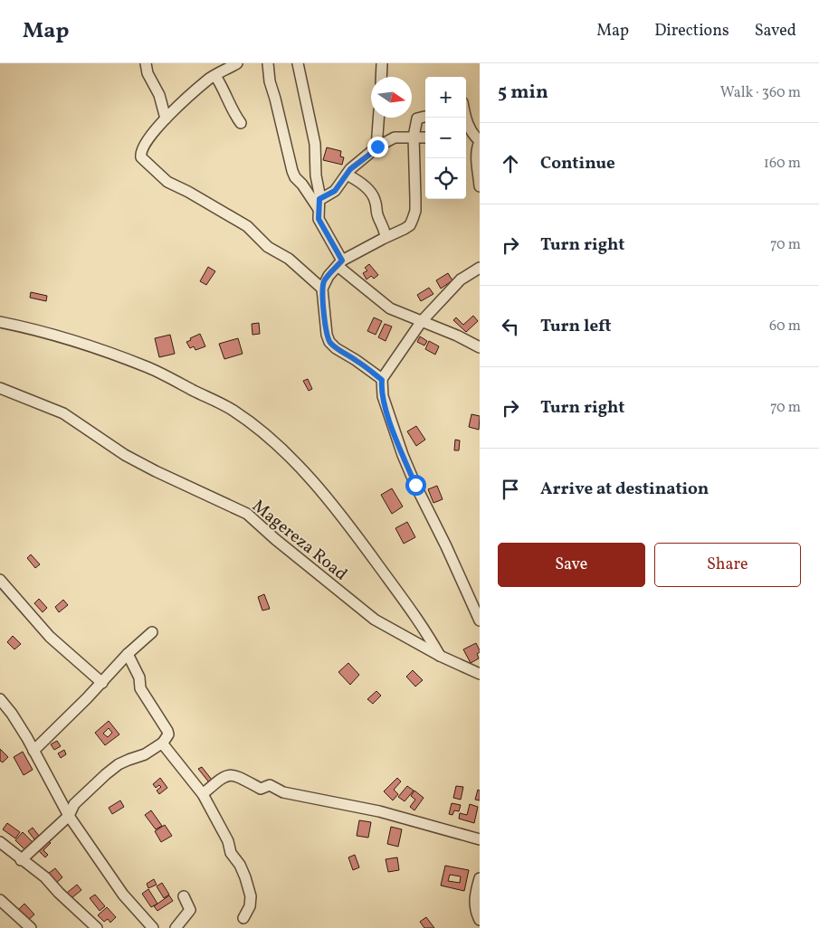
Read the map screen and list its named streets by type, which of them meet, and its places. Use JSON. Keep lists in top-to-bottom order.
{
  "streets": {
    "street": ["Magereza Road"]
  },
  "north": "right",
  "page": {
    "header": "Map",
    "nav": ["Map", "Directions", "Saved"],
    "heading": ["5 min", "Walk · 360 m"],
    "map_buttons": ["+", "−"],
    "list": [
      ["Continue", "160 m"],
      ["Turn right", "70 m"],
      ["Turn left", "60 m"],
      ["Turn right", "70 m"],
      "Arrive at destination"
    ],
    "buttons": ["Save", "Share"]
  }
}
